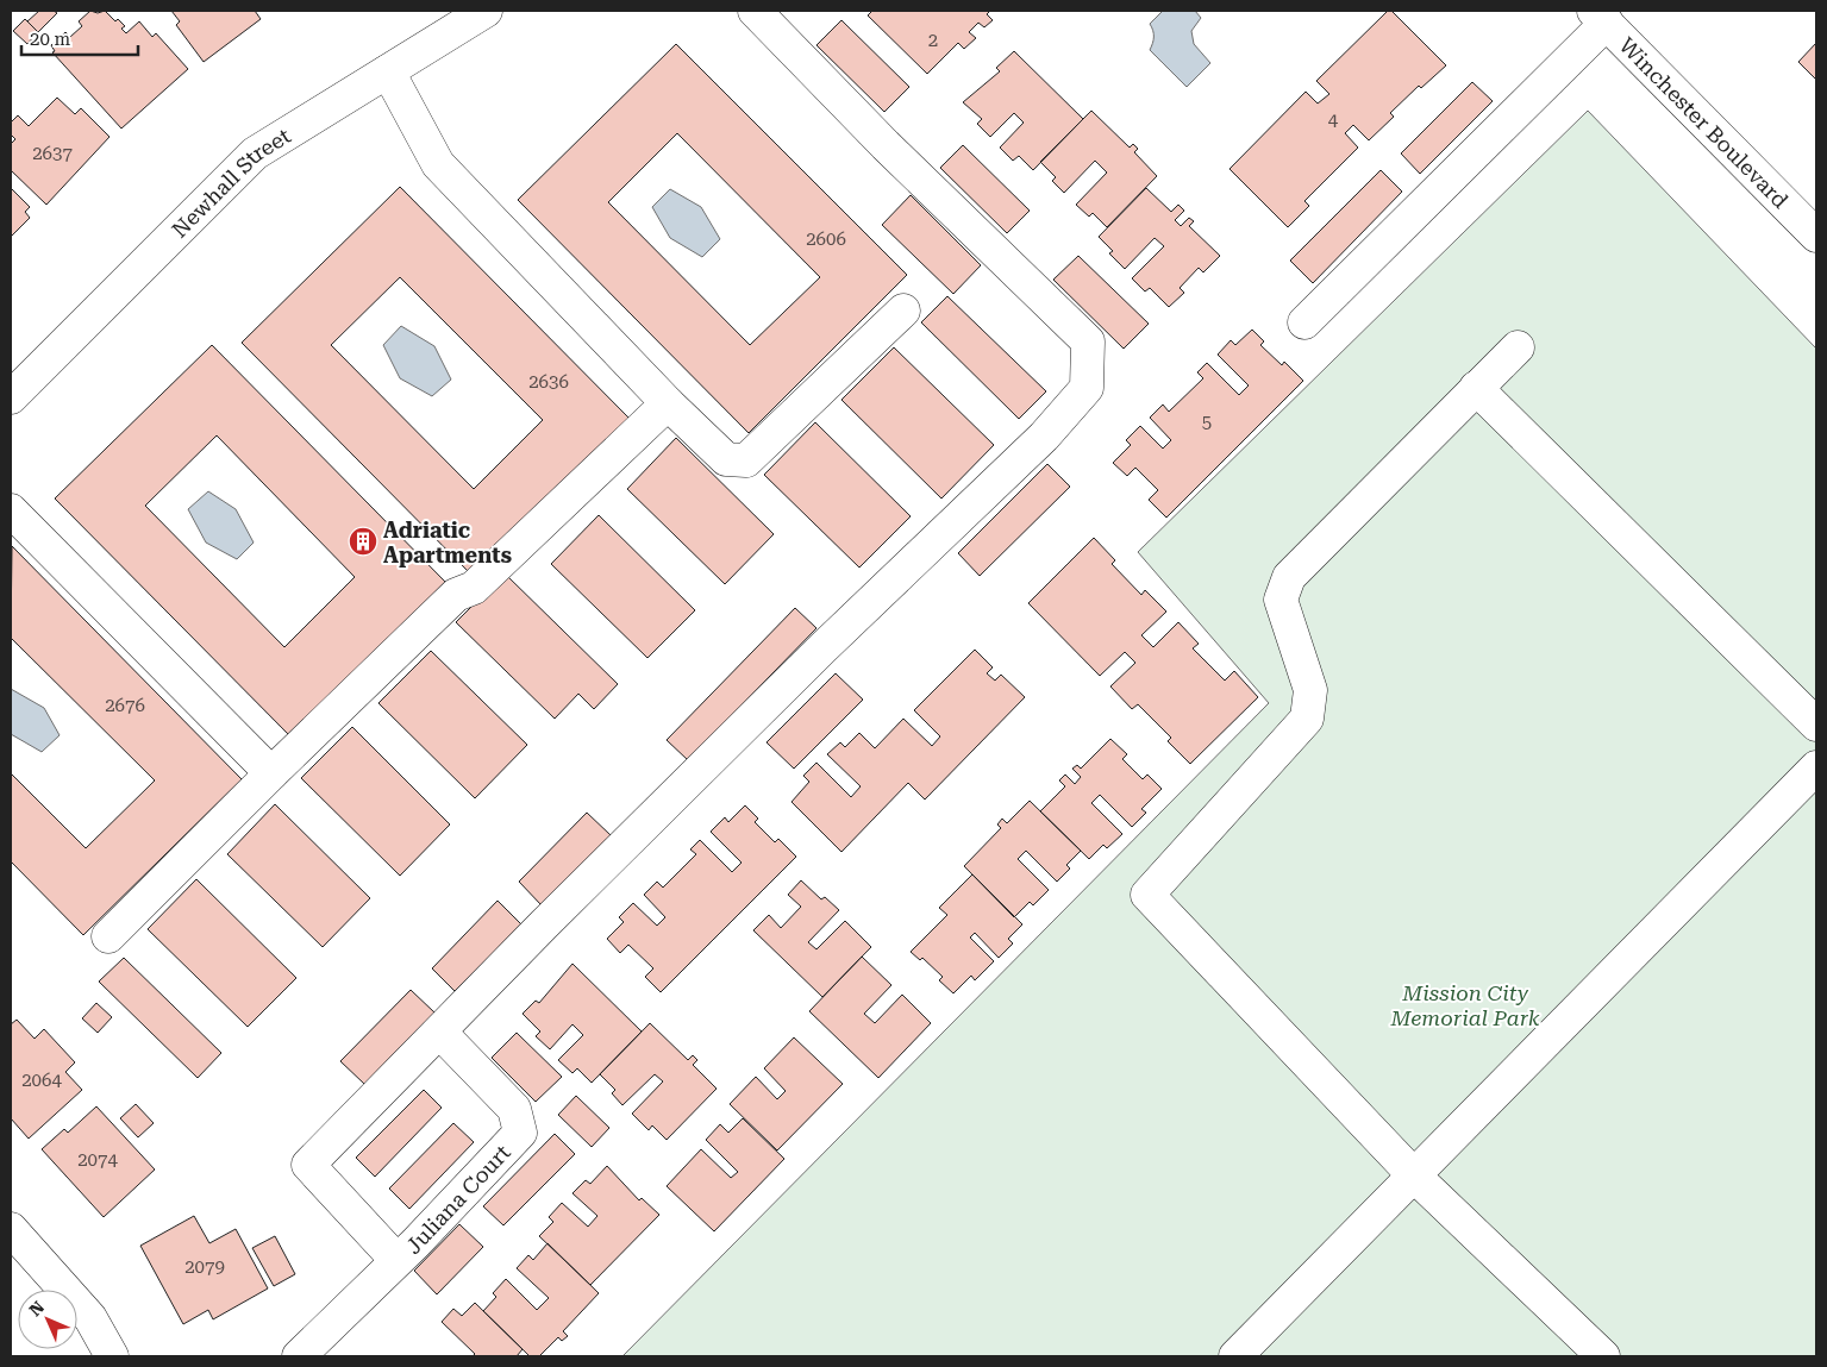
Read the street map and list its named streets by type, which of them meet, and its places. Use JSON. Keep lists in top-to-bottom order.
{
  "streets": {
    "street": ["Winchester Boulevard", "Newhall Street", "Juliana Court"]
  },
  "parks": ["Mission City Memorial Park"],
  "places": {
    "building": ["Adriatic Apartments"]
  },
  "house_numbers": [
    "2",
    "4",
    "2637",
    "2606",
    "2636",
    "5",
    "2676",
    "2064",
    "2074",
    "2079"
  ],
  "scale_bar": "20 m",
  "north": "top left"
}
